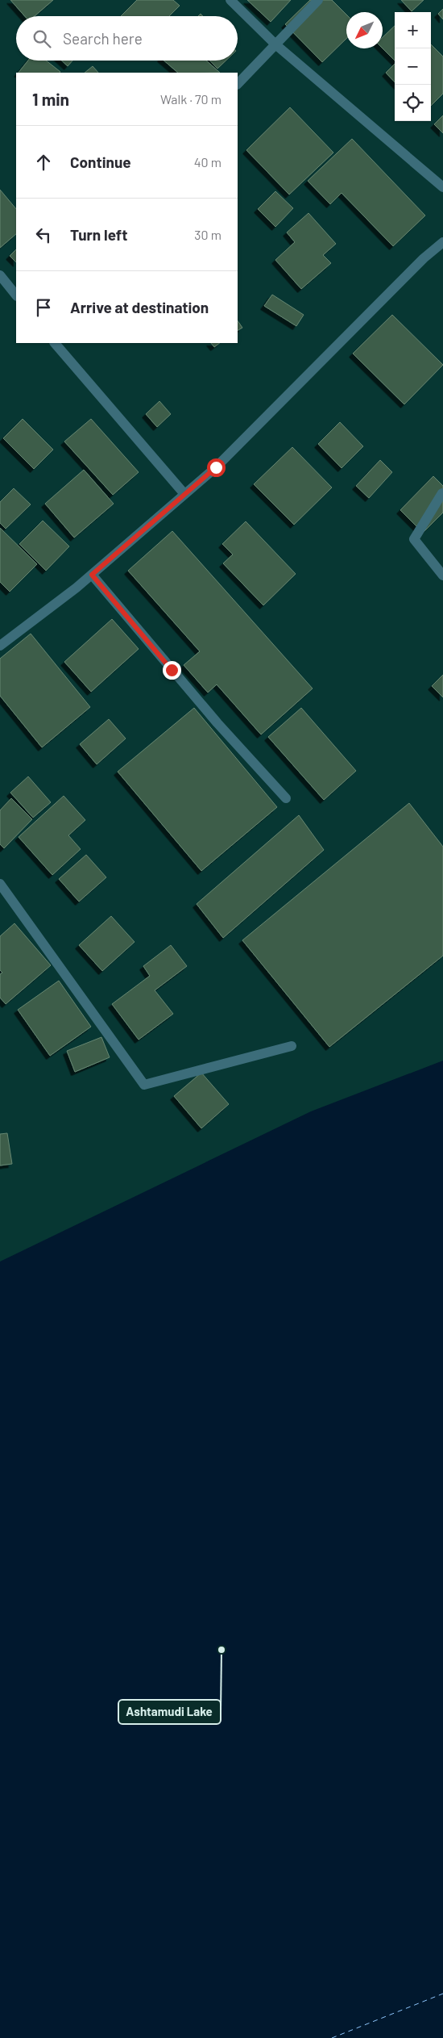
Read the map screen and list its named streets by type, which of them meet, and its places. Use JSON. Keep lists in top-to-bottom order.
{
  "places": ["Ashtamudi Lake"],
  "north": "bottom left",
  "page": {
    "map_buttons": ["+", "−"],
    "search": "Search here",
    "heading": ["1 min", "Walk · 70 m"],
    "list": [
      ["Continue", "40 m"],
      ["Turn left", "30 m"],
      "Arrive at destination"
    ]
  }
}
